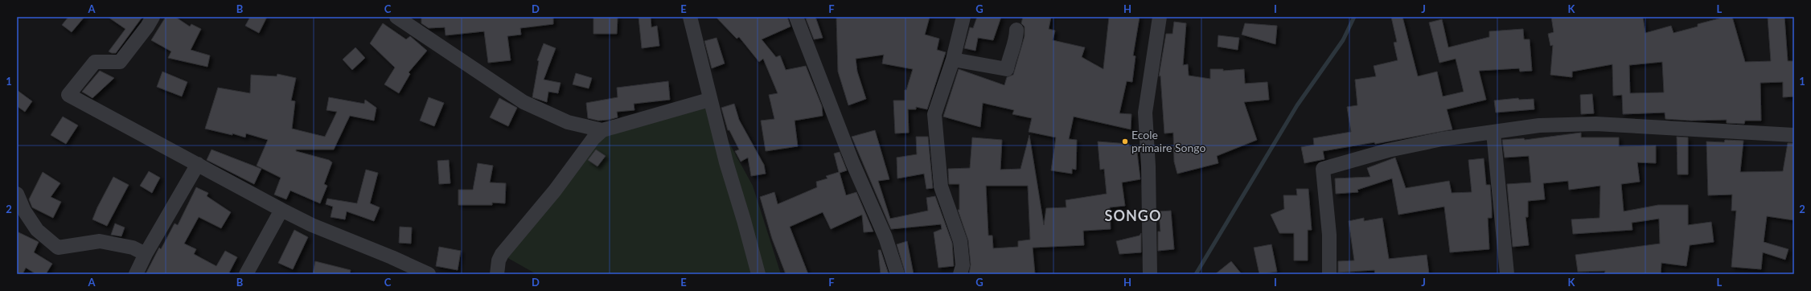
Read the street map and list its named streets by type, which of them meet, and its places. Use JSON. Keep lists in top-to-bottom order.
{
  "districts": ["SONGO"],
  "places": ["Ecole primaire Songo"],
  "grid": {
    "columns": [
      "A",
      "B",
      "C",
      "D",
      "E",
      "F",
      "G",
      "H",
      "I",
      "J",
      "K",
      "L"
    ],
    "rows": ["1", "2"]
  }
}
